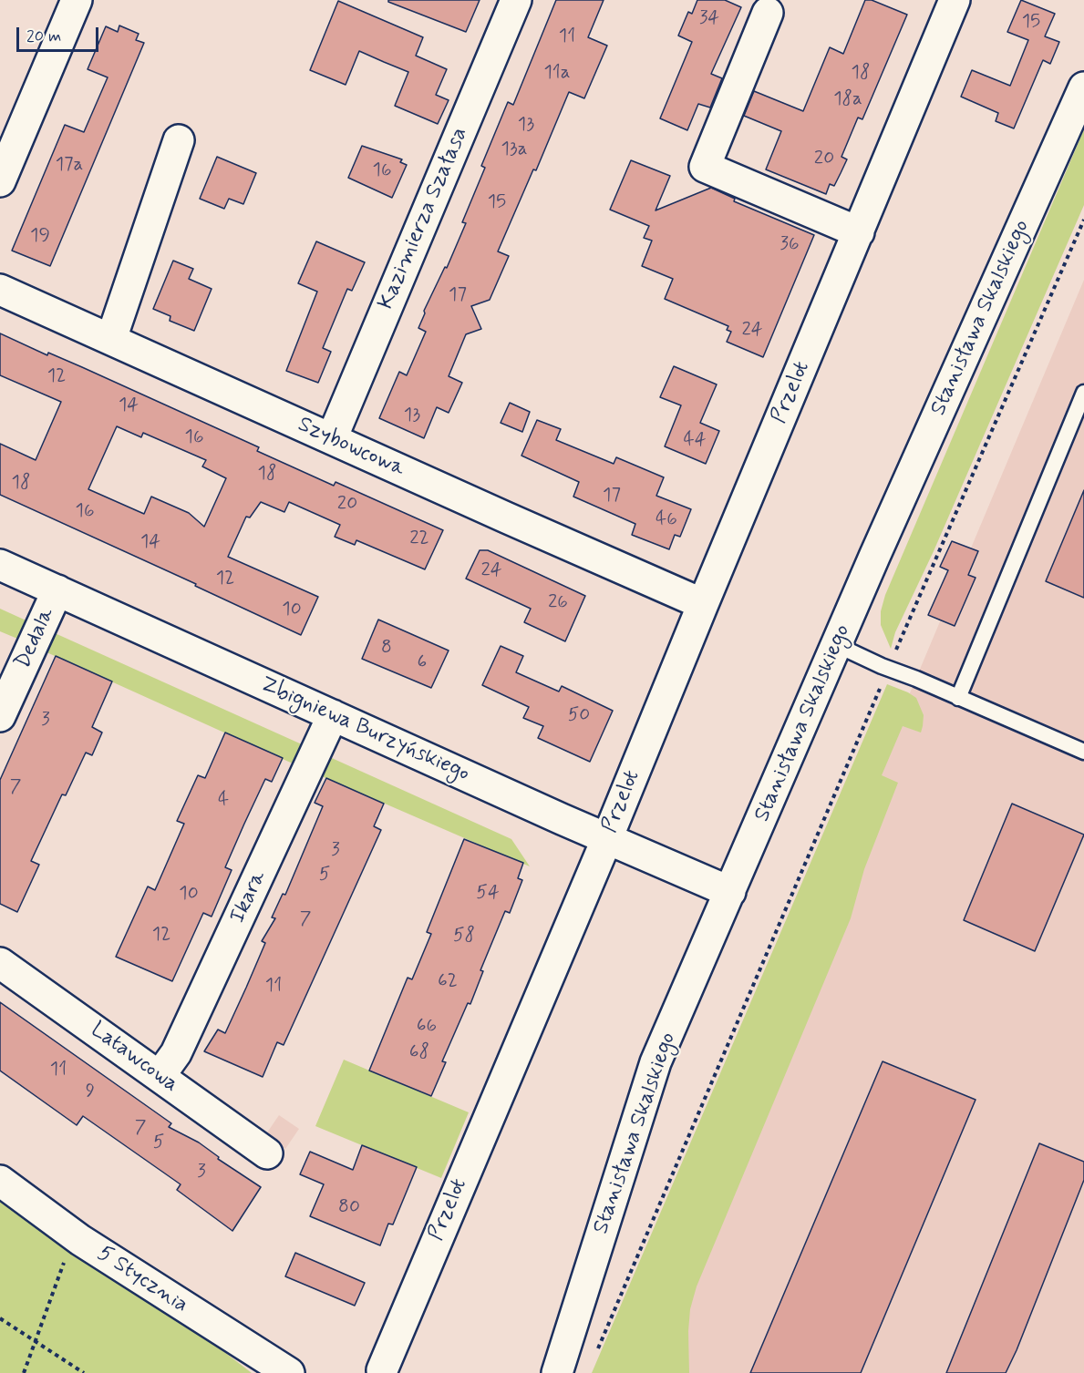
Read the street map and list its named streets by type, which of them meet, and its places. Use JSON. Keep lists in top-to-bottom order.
{
  "streets": {
    "street": [
      "Kazimierza Szałasa",
      "Stanisława Skalskiego",
      "Przelot",
      "Szybowcowa",
      "Dedala",
      "Zbigniewa Burzyńskiego",
      "Ikara",
      "Latawcowa",
      "5 Stycznia"
    ]
  },
  "crossings": [
    ["Kazimierza Szałasa", "Szybowcowa"],
    ["Stanisława Skalskiego", "Zbigniewa Burzyńskiego"],
    ["Przelot", "Szybowcowa"],
    ["Przelot", "Zbigniewa Burzyńskiego"],
    ["Dedala", "Zbigniewa Burzyńskiego"],
    ["Zbigniewa Burzyńskiego", "Ikara"],
    ["Ikara", "Latawcowa"]
  ],
  "house_numbers": [
    "34",
    "15",
    "11",
    "11a",
    "18",
    "18a",
    "13",
    "13a",
    "20",
    "17a",
    "16",
    "15",
    "19",
    "36",
    "17",
    "24",
    "12",
    "14",
    "13",
    "16",
    "44",
    "18",
    "18",
    "17",
    "20",
    "16",
    "46",
    "22",
    "14",
    "24",
    "12",
    "26",
    "10",
    "8",
    "6",
    "50",
    "3",
    "7",
    "4",
    "3",
    "5",
    "54",
    "10",
    "7",
    "12",
    "58",
    "62",
    "11",
    "66",
    "68",
    "11",
    "9",
    "7",
    "5",
    "3",
    "80"
  ],
  "scale_bar": "20 m"
}
